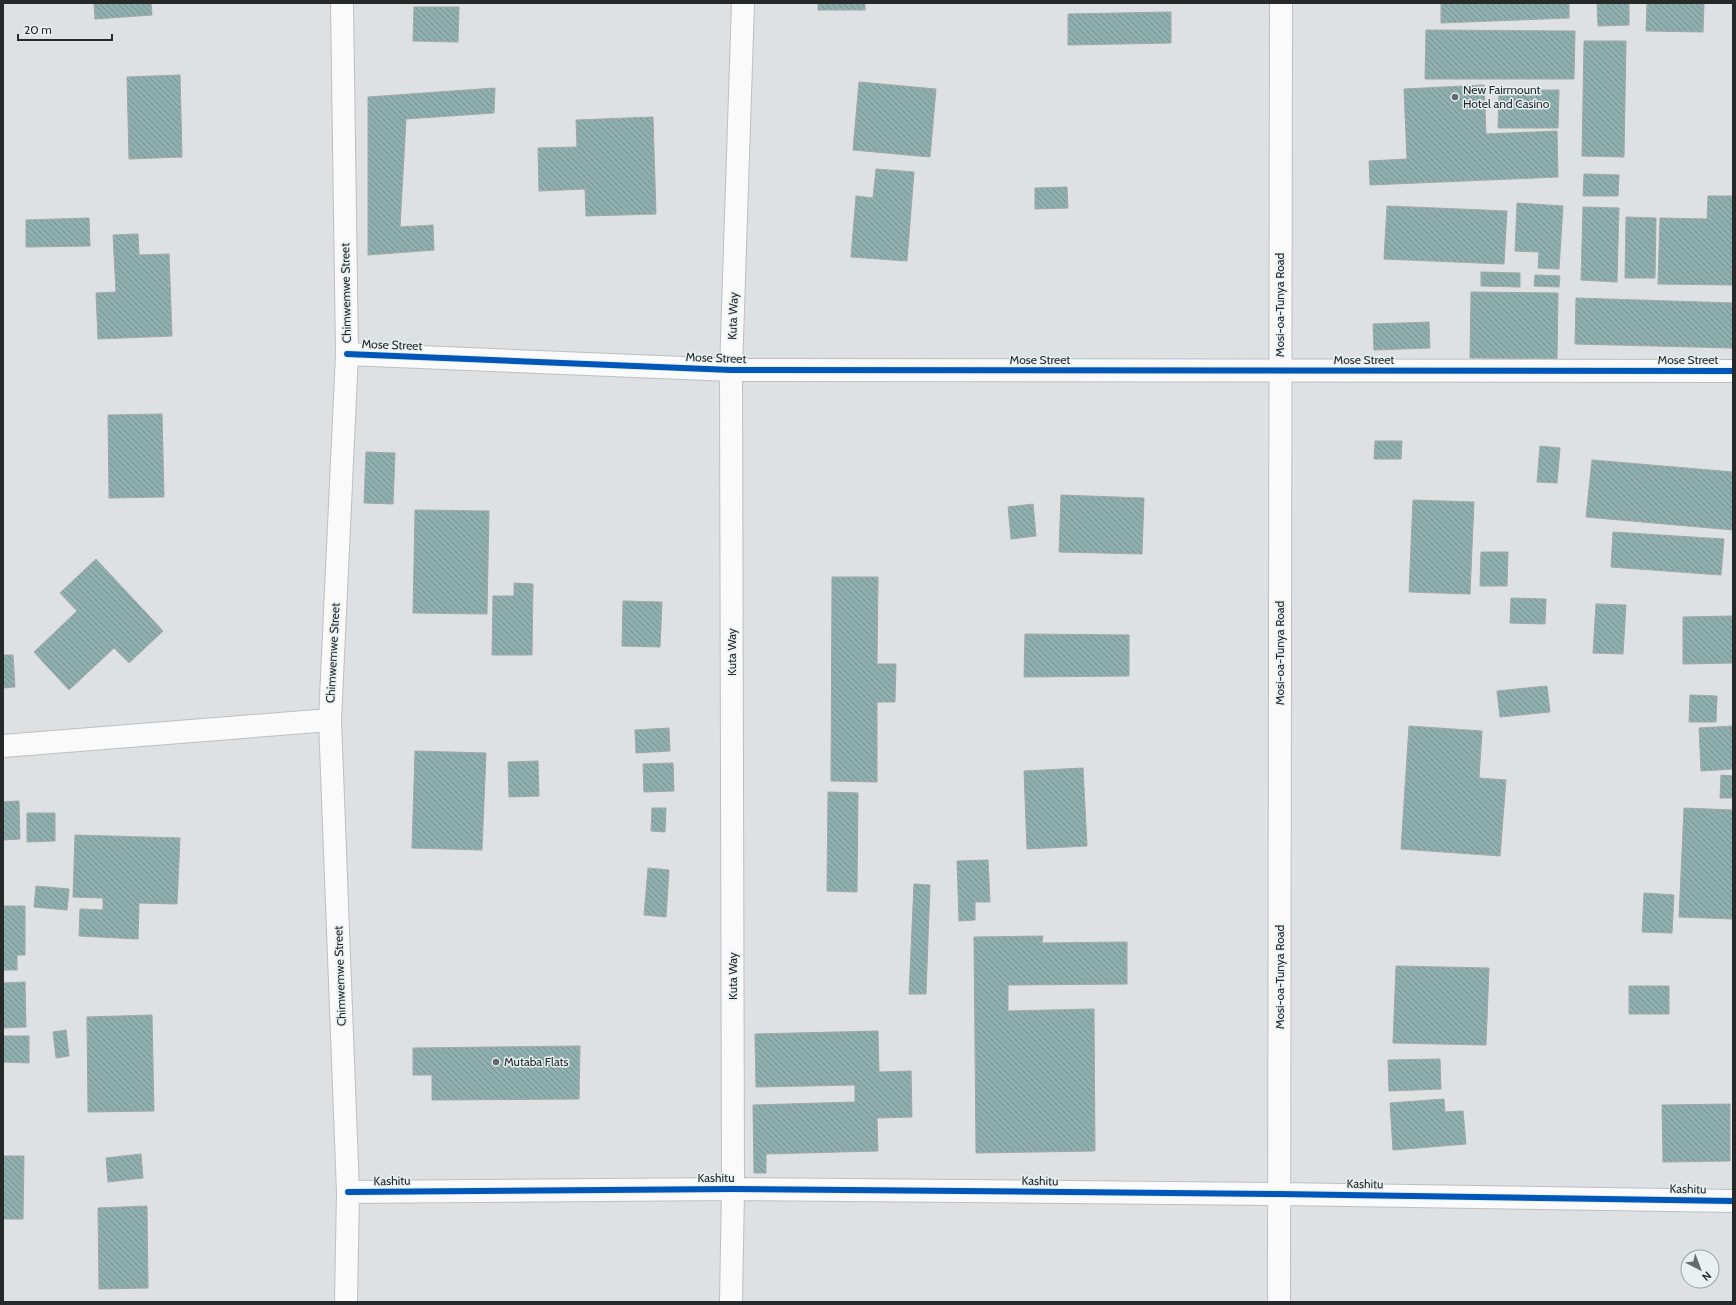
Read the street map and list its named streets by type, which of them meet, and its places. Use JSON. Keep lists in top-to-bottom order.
{
  "streets": {
    "main road": [
      "Chimwemwe Street",
      "Mosi-oa-Tunya Road",
      "Kuta Way",
      "Mose Street",
      "Kashitu"
    ]
  },
  "crossings": [
    ["Chimwemwe Street", "Mose Street"],
    ["Chimwemwe Street", "Kashitu"],
    ["Mosi-oa-Tunya Road", "Mose Street"],
    ["Mosi-oa-Tunya Road", "Kashitu"],
    ["Kuta Way", "Mose Street"],
    ["Kuta Way", "Kashitu"]
  ],
  "places": ["New Fairmount Hotel and Casino", "Mutaba Flats"],
  "scale_bar": "20 m",
  "north": "bottom right"
}
